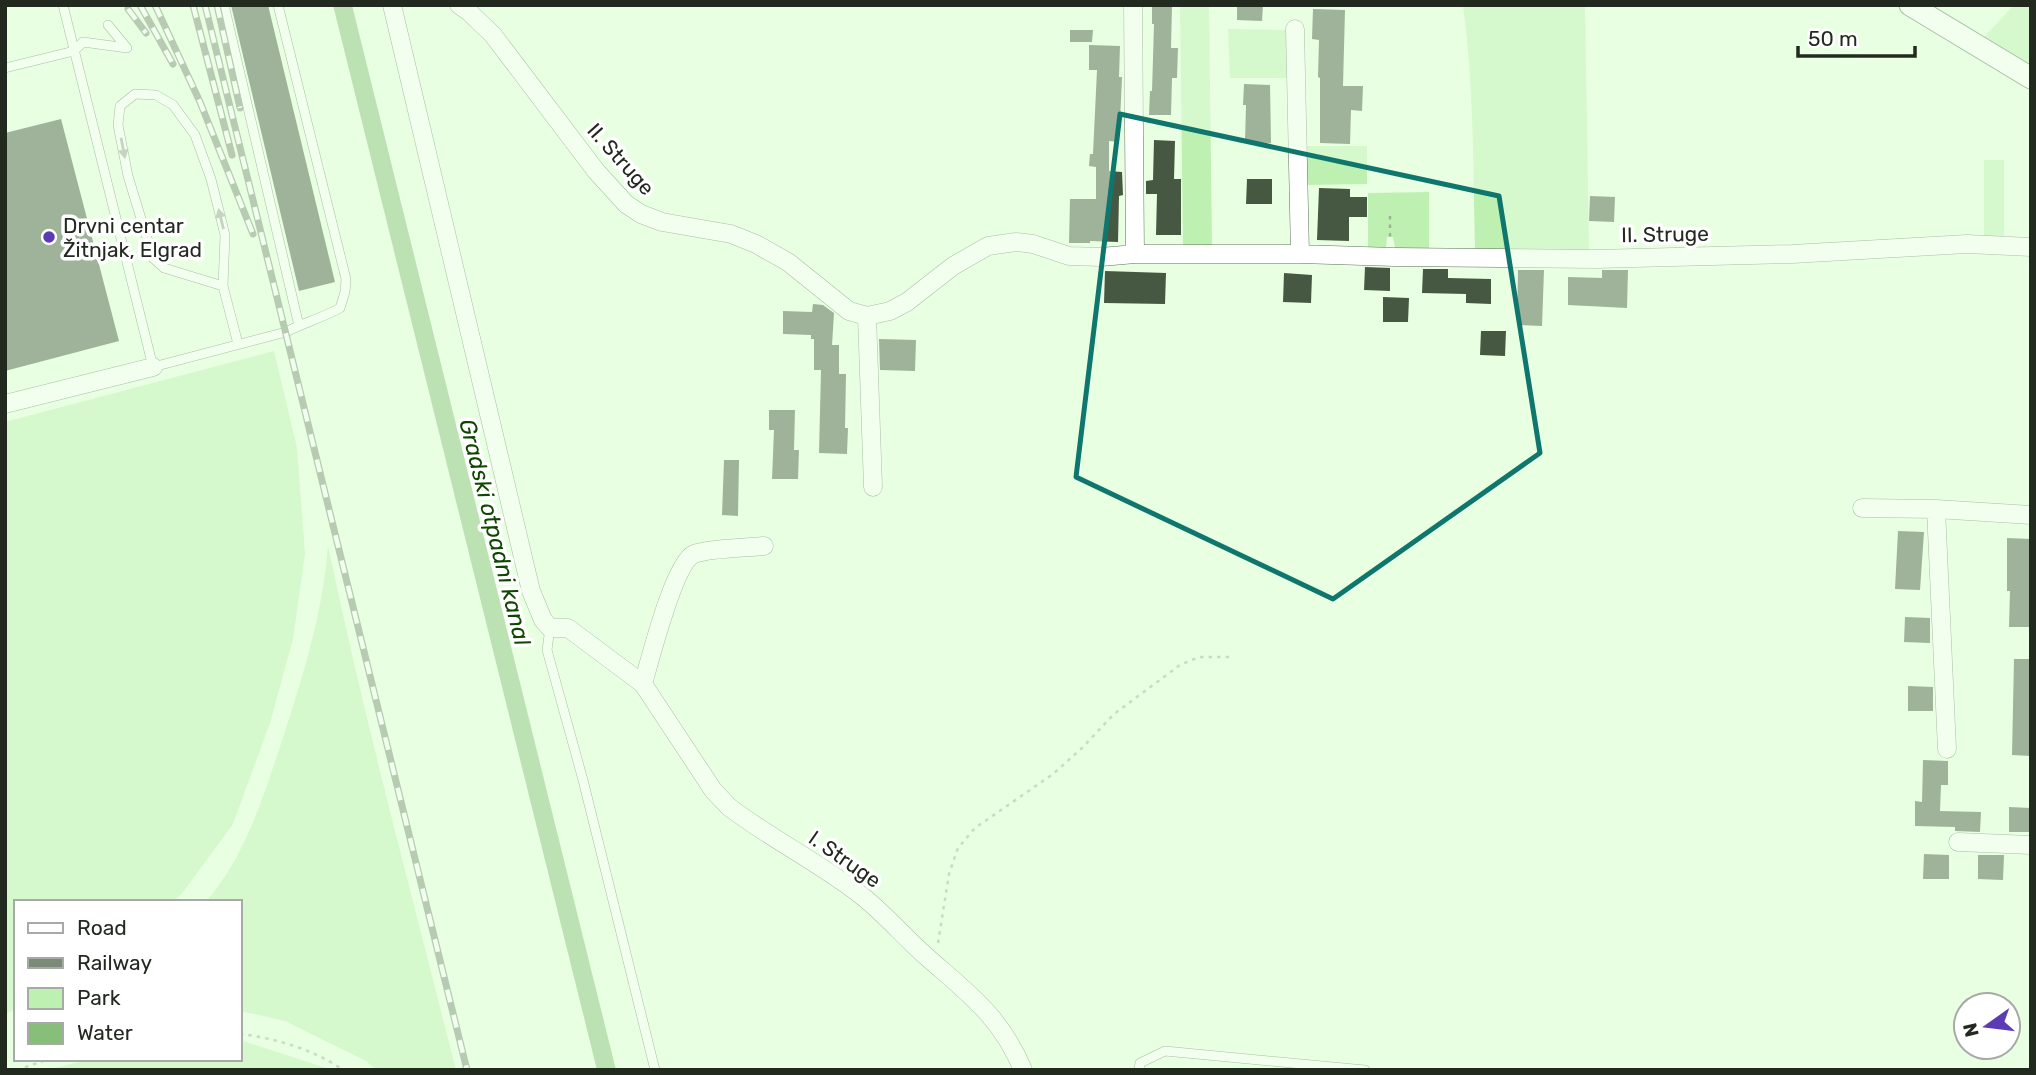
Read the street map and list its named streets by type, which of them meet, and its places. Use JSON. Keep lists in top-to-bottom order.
{
  "streets": {
    "street": ["II. Struge", "I. Struge"]
  },
  "water": ["Gradski otpadni kanal"],
  "places": ["Drvni centar Žitnjak, Elgrad"],
  "legend": [
    "Road",
    "Railway",
    "Park",
    "Water"
  ],
  "scale_bar": "50 m",
  "north": "left"
}
